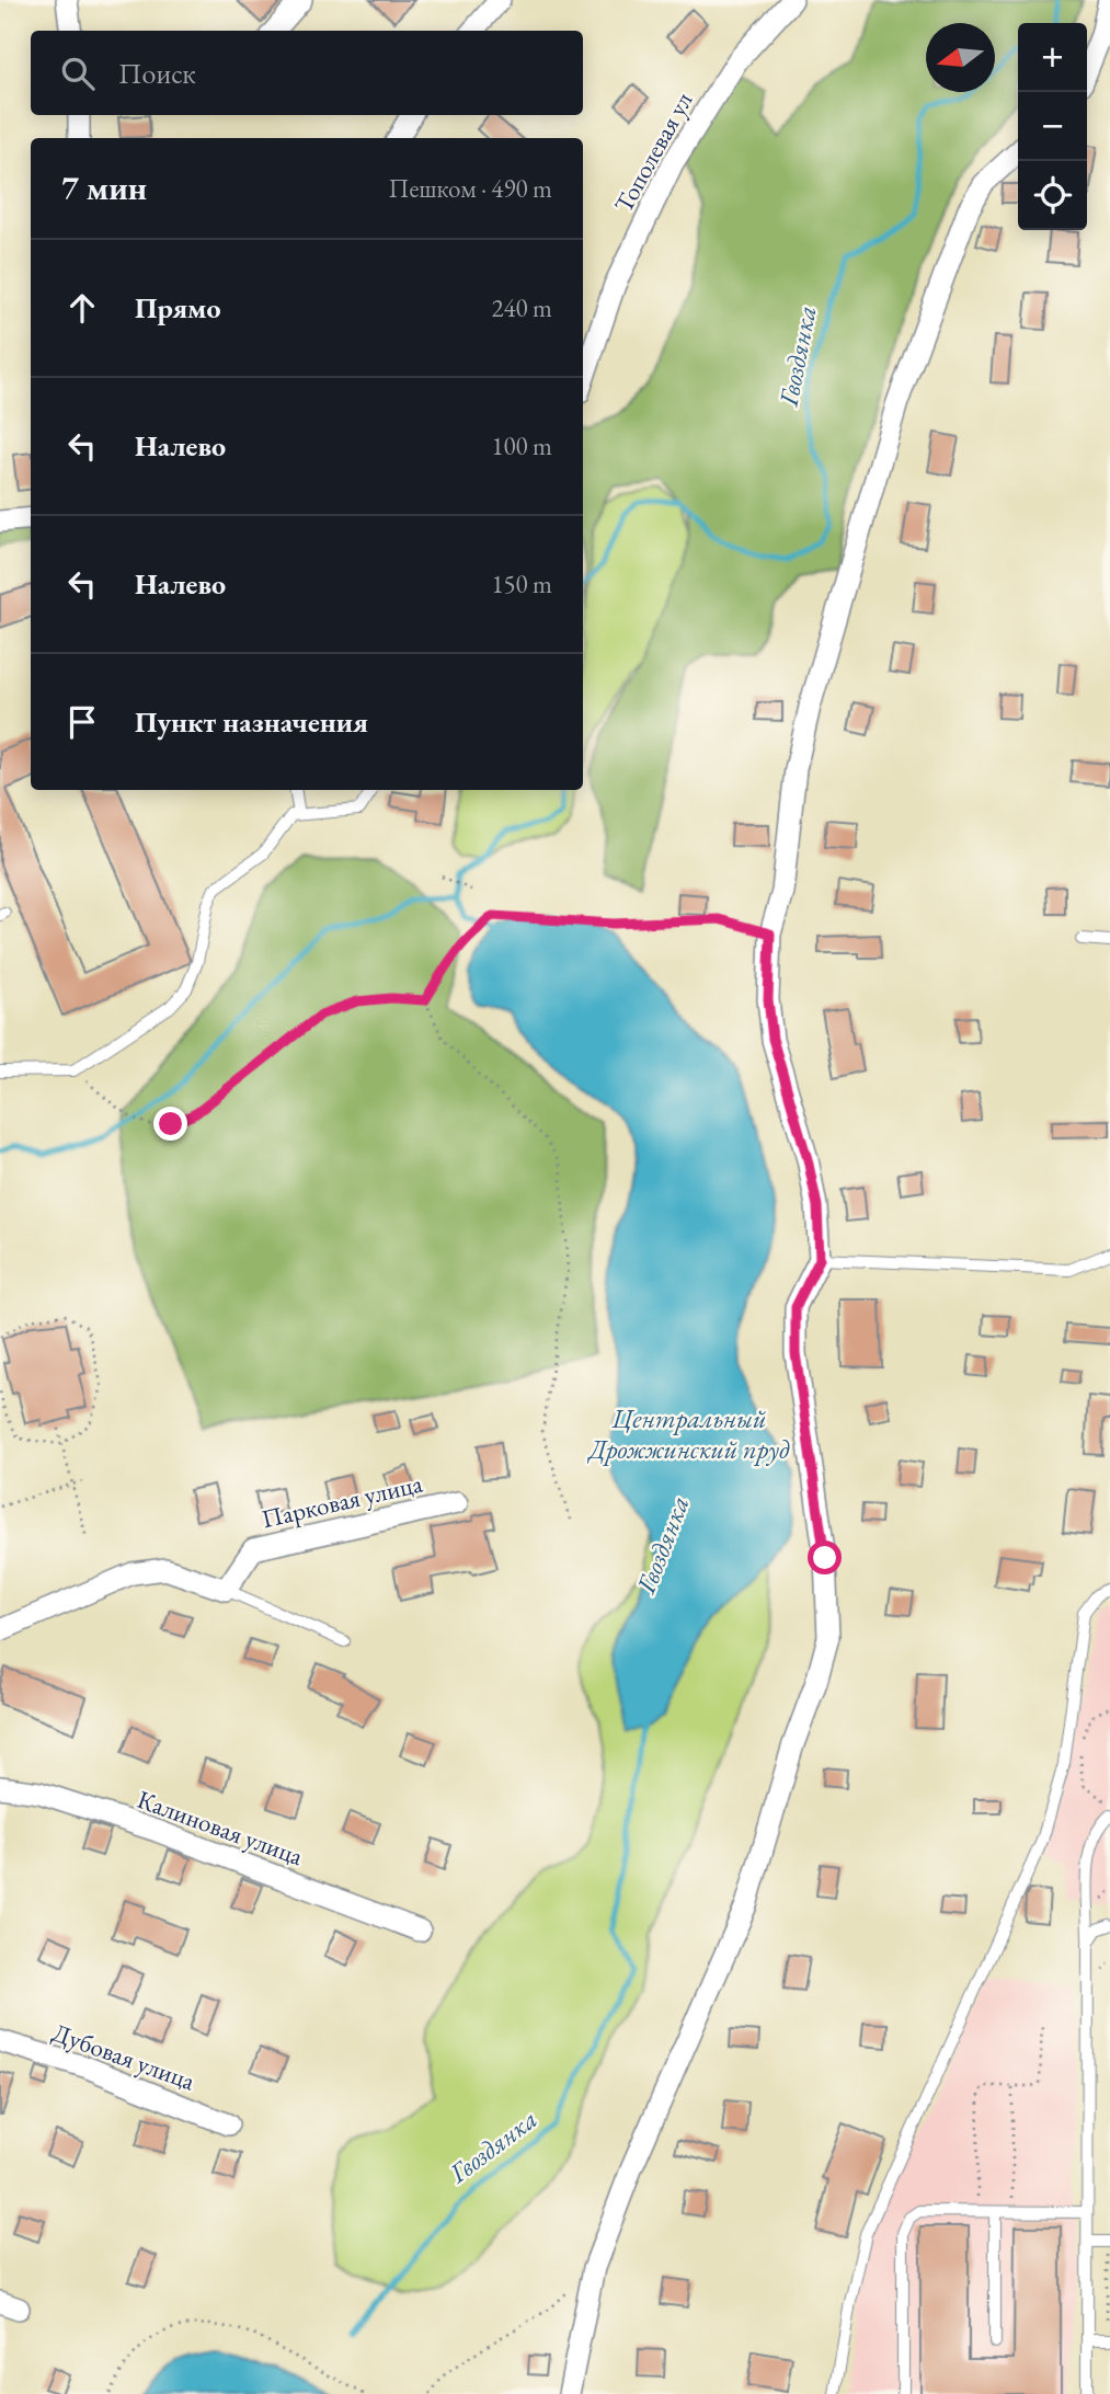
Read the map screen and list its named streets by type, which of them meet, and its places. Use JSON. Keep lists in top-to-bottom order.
{
  "streets": {
    "street": [
      "Тополевая ул",
      "Парковая улица",
      "Калиновая улица",
      "Дубовая улица"
    ]
  },
  "water": ["Гвоздянка", "Центральный Дрожжинский пруд"],
  "north": "left",
  "page": {
    "map_buttons": ["+", "−"],
    "search": "Поиск",
    "heading": ["7 мин", "Пешком · 490 m"],
    "list": [
      ["Прямо", "240 m"],
      ["Налево", "100 m"],
      ["Налево", "150 m"],
      "Пункт назначения"
    ]
  }
}
